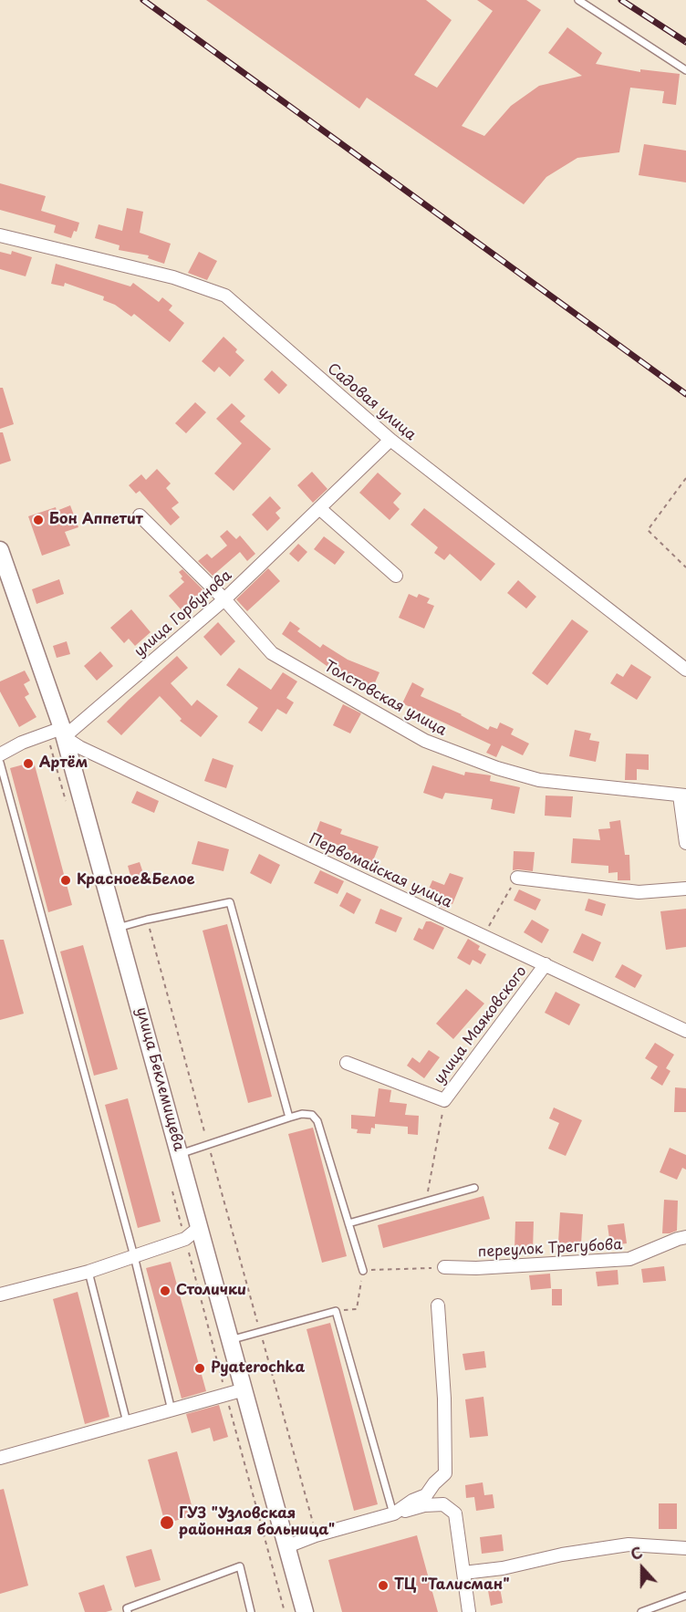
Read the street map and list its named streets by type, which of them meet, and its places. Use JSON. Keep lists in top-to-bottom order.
{
  "streets": {
    "main road": ["улица Беклемищева"],
    "street": [
      "Садовая улица",
      "улица Горбунова",
      "Толстовская улица",
      "Первомайская улица",
      "улица Маяковского",
      "переулок Трегубова"
    ]
  },
  "crossings": [
    ["Садовая улица", "улица Горбунова"],
    ["улица Горбунова", "Толстовская улица"],
    ["улица Горбунова", "Первомайская улица"],
    ["улица Горбунова", "улица Беклемищева"],
    ["Первомайская улица", "улица Маяковского"],
    ["Первомайская улица", "улица Беклемищева"]
  ],
  "places": [
    "Бон Аппетит",
    "Артём",
    "Красное&Белое",
    "Столички",
    "Pyaterochka",
    "ГУЗ \"Узловская районная больница\"",
    "ТЦ \"Талисман\""
  ],
  "north": "top"
}
